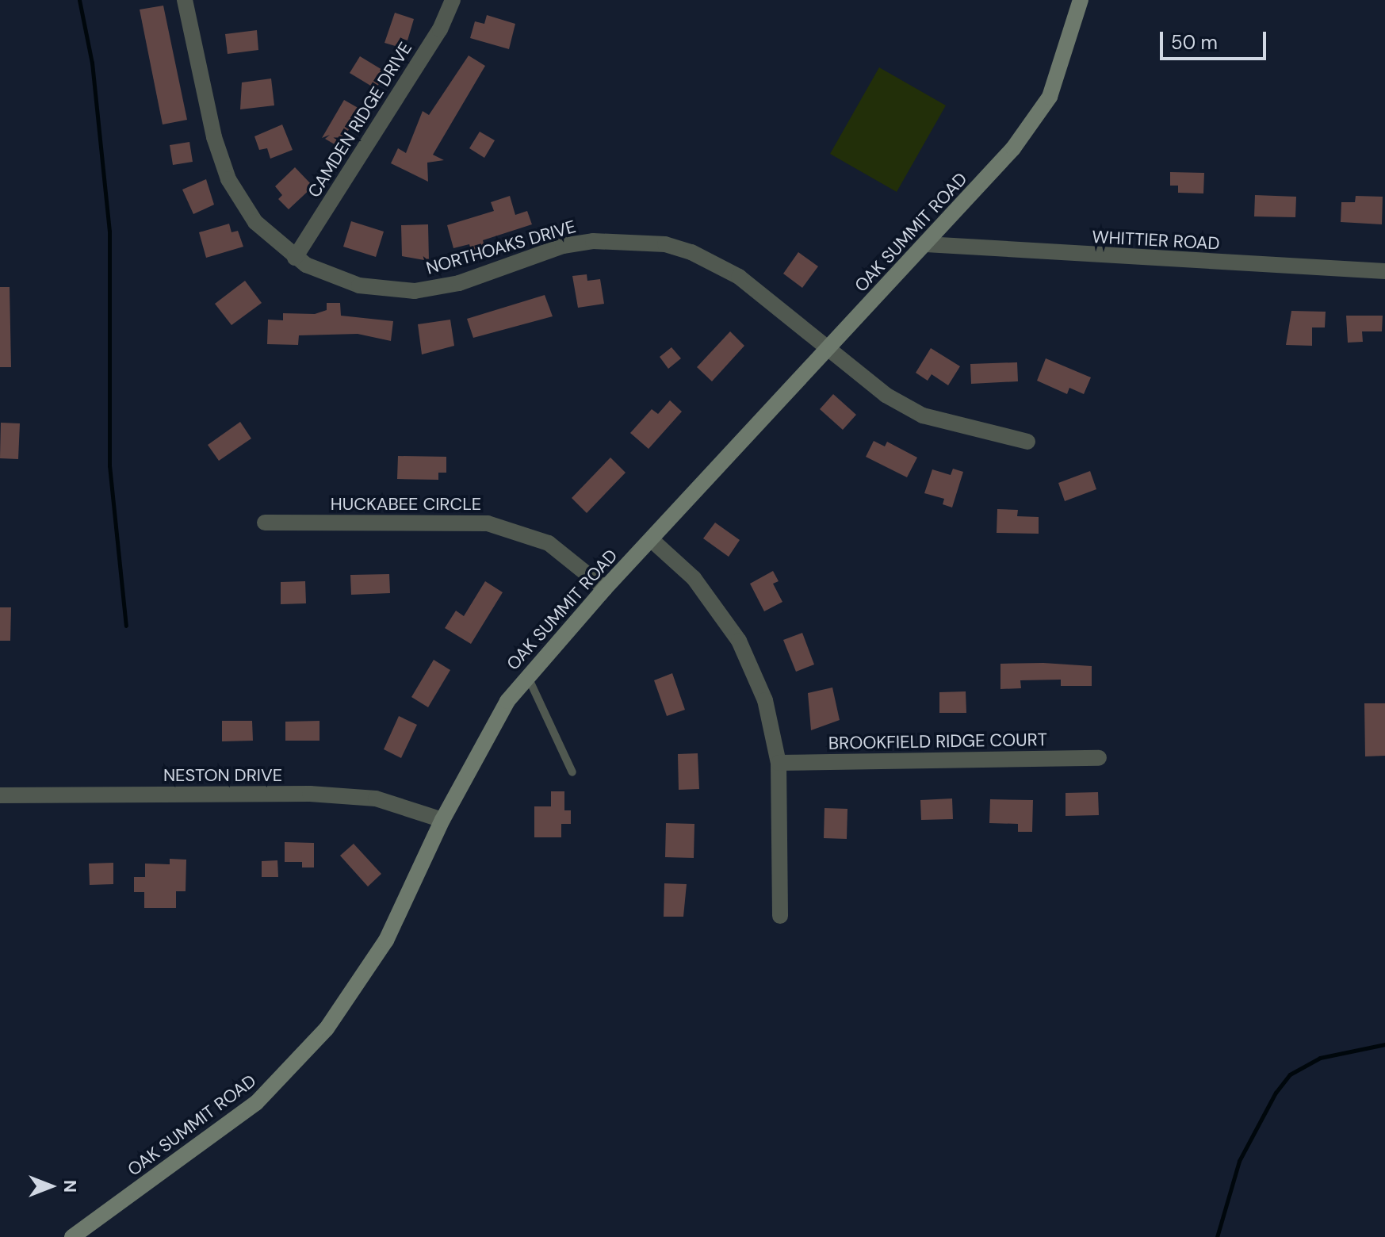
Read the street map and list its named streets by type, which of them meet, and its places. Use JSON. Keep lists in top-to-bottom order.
{
  "streets": {
    "main road": ["OAK SUMMIT ROAD"],
    "street": [
      "CAMDEN RIDGE DRIVE",
      "WHITTIER ROAD",
      "NORTHOAKS DRIVE",
      "HUCKABEE CIRCLE",
      "BROOKFIELD RIDGE COURT",
      "NESTON DRIVE"
    ]
  },
  "crossings": [
    ["CAMDEN RIDGE DRIVE", "NORTHOAKS DRIVE"],
    ["OAK SUMMIT ROAD", "WHITTIER ROAD"],
    ["OAK SUMMIT ROAD", "NORTHOAKS DRIVE"],
    ["OAK SUMMIT ROAD", "HUCKABEE CIRCLE"],
    ["OAK SUMMIT ROAD", "NESTON DRIVE"]
  ],
  "scale_bar": "50 m",
  "north": "right"
}
